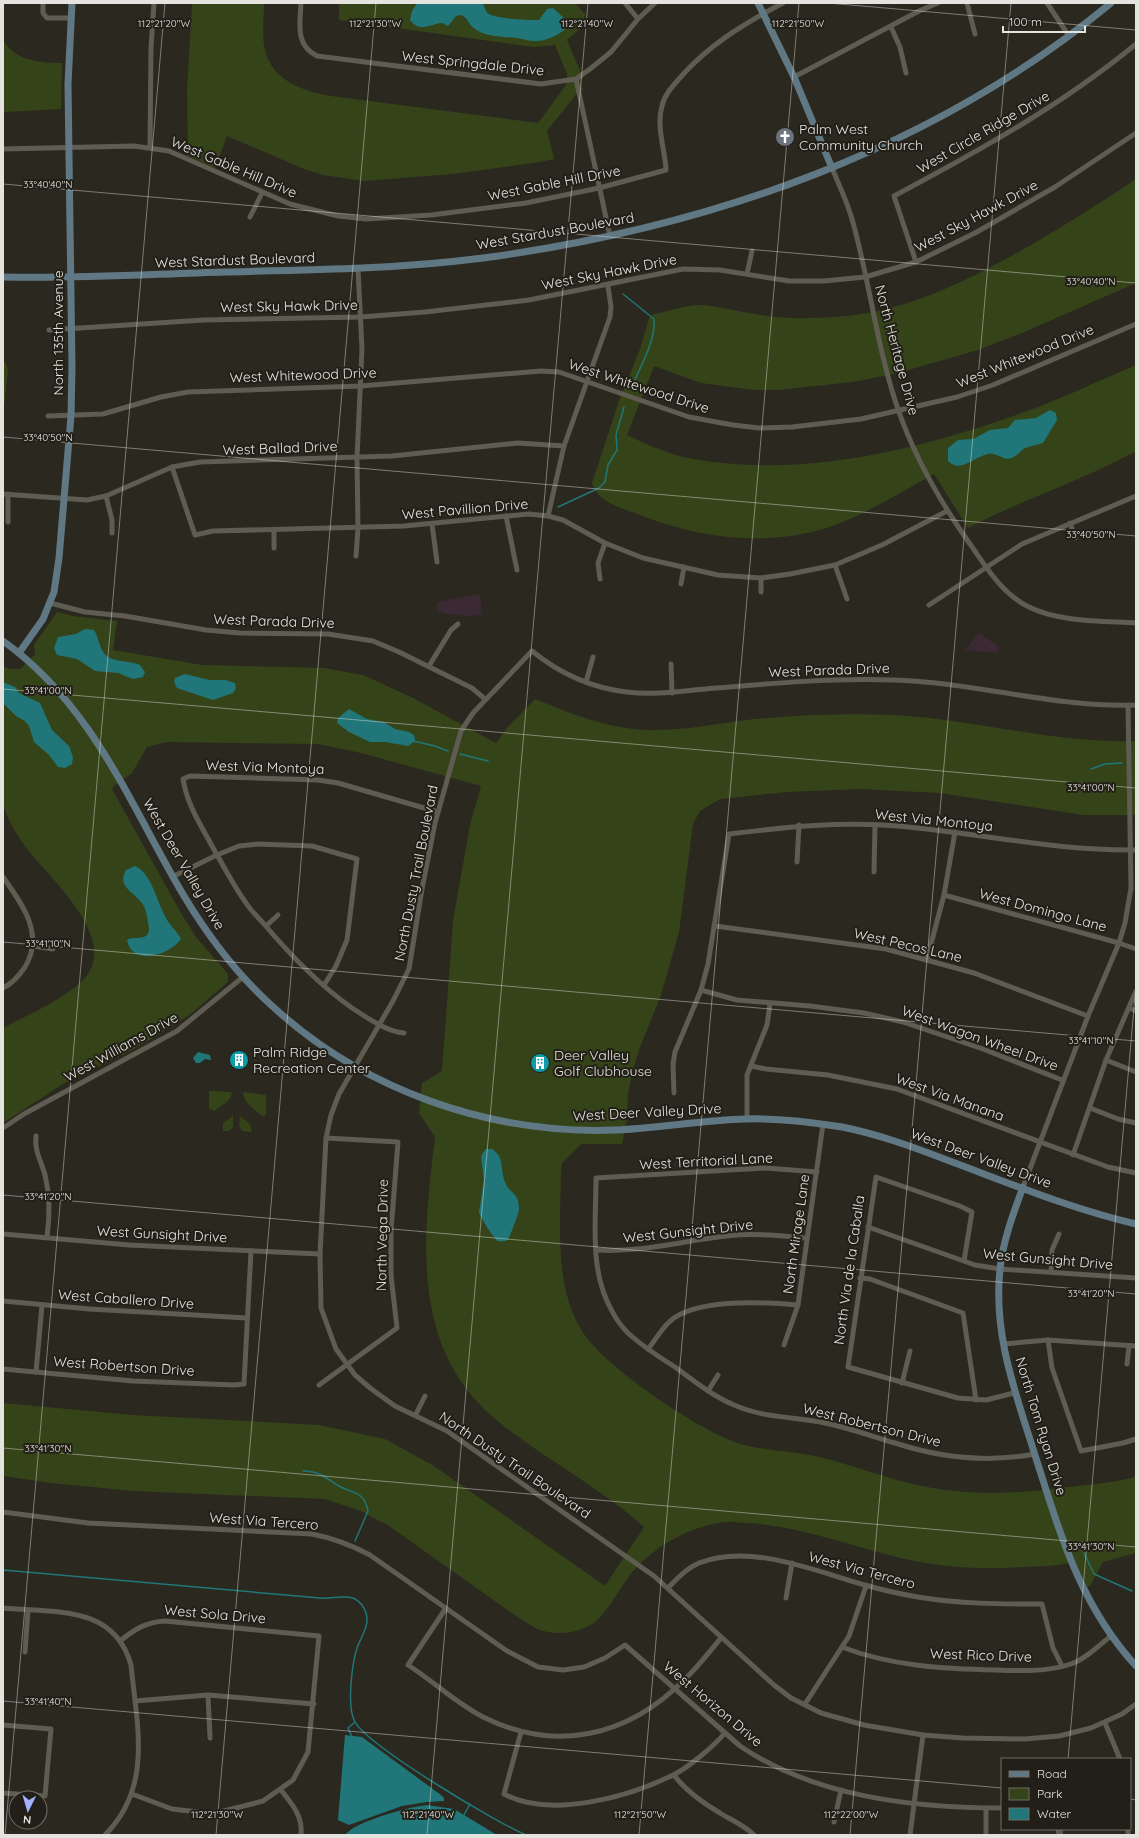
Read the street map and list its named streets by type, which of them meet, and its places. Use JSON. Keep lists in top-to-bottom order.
{
  "streets": {
    "street": [
      "West Springdale Drive",
      "West Circle Ridge Drive",
      "West Gable Hill Drive",
      "West Sky Hawk Drive",
      "West Stardust Boulevard",
      "North 135th Avenue",
      "North Heritage Drive",
      "West Whitewood Drive",
      "West Ballad Drive",
      "West Pavillion Drive",
      "West Parada Drive",
      "West Via Montoya",
      "West Deer Valley Drive",
      "North Dusty Trail Boulevard",
      "West Domingo Lane",
      "West Pecos Lane",
      "West Wagon Wheel Drive",
      "West Williams Drive",
      "West Via Manana",
      "West Territorial Lane",
      "West Gunsight Drive",
      "North Mirage Lane",
      "North Vega Drive",
      "North Via de la Caballa",
      "West Caballero Drive",
      "West Robertson Drive",
      "North Tom Ryan Drive",
      "West Via Tercero",
      "West Sola Drive",
      "West Rico Drive",
      "West Horizon Drive"
    ]
  },
  "crossings": [
    ["West Circle Ridge Drive", "West Sky Hawk Drive"],
    ["West Gable Hill Drive", "North 135th Avenue"],
    ["West Sky Hawk Drive", "North 135th Avenue"],
    ["West Sky Hawk Drive", "North Heritage Drive"],
    ["West Stardust Boulevard", "North 135th Avenue"],
    ["West Stardust Boulevard", "North Heritage Drive"],
    ["North 135th Avenue", "West Whitewood Drive"],
    ["North 135th Avenue", "West Ballad Drive"],
    ["North 135th Avenue", "West Parada Drive"],
    ["North 135th Avenue", "West Deer Valley Drive"],
    ["North Heritage Drive", "West Whitewood Drive"],
    ["North Heritage Drive", "West Pavillion Drive"],
    ["West Ballad Drive", "West Pavillion Drive"],
    ["West Parada Drive", "North Dusty Trail Boulevard"],
    ["West Parada Drive", "North Tom Ryan Drive"],
    ["West Via Montoya", "North Dusty Trail Boulevard"],
    ["West Via Montoya", "West Pecos Lane"],
    ["West Via Montoya", "North Tom Ryan Drive"],
    ["West Deer Valley Drive", "North Dusty Trail Boulevard"],
    ["West Deer Valley Drive", "West Williams Drive"],
    ["West Deer Valley Drive", "North Mirage Lane"],
    ["West Deer Valley Drive", "North Tom Ryan Drive"],
    ["North Dusty Trail Boulevard", "West Gunsight Drive"],
    ["North Dusty Trail Boulevard", "North Vega Drive"],
    ["North Dusty Trail Boulevard", "West Via Tercero"],
    ["West Domingo Lane", "North Tom Ryan Drive"],
    ["West Pecos Lane", "North Tom Ryan Drive"],
    ["West Wagon Wheel Drive", "North Tom Ryan Drive"],
    ["West Via Manana", "North Tom Ryan Drive"],
    ["West Territorial Lane", "North Mirage Lane"],
    ["West Territorial Lane", "West Robertson Drive"],
    ["West Gunsight Drive", "North Mirage Lane"],
    ["West Gunsight Drive", "North Via de la Caballa"],
    ["West Gunsight Drive", "West Robertson Drive"],
    ["West Gunsight Drive", "North Tom Ryan Drive"],
    ["West Caballero Drive", "West Robertson Drive"],
    ["West Robertson Drive", "North Tom Ryan Drive"],
    ["North Tom Ryan Drive", "West Rico Drive"],
    ["West Via Tercero", "West Rico Drive"],
    ["West Via Tercero", "West Horizon Drive"]
  ],
  "places": {
    "church": ["Palm West Community Church"],
    "building": ["Palm Ridge Recreation Center", "Deer Valley Golf Clubhouse"]
  },
  "legend": ["Road", "Park", "Water"],
  "scale_bar": "100 m",
  "north": "bottom",
  "coordinates": [
    "112°21'20\"W",
    "112°21'30\"W",
    "112°21'40\"W",
    "112°21'50\"W",
    "33°40'40\"N",
    "33°40'50\"N",
    "33°41'00\"N",
    "33°41'10\"N",
    "33°41'20\"N",
    "33°41'30\"N",
    "33°41'40\"N",
    "112°22'00\"W"
  ]
}
